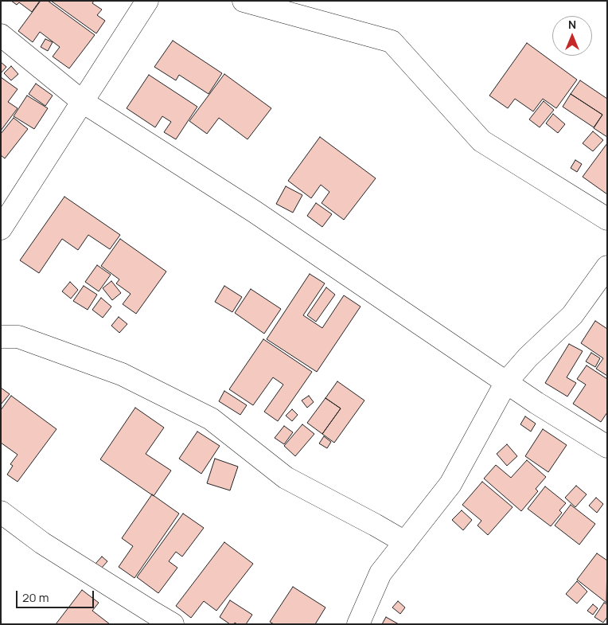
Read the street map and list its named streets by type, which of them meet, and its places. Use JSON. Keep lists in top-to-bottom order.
{
  "scale_bar": "20 m",
  "north": "top"
}
